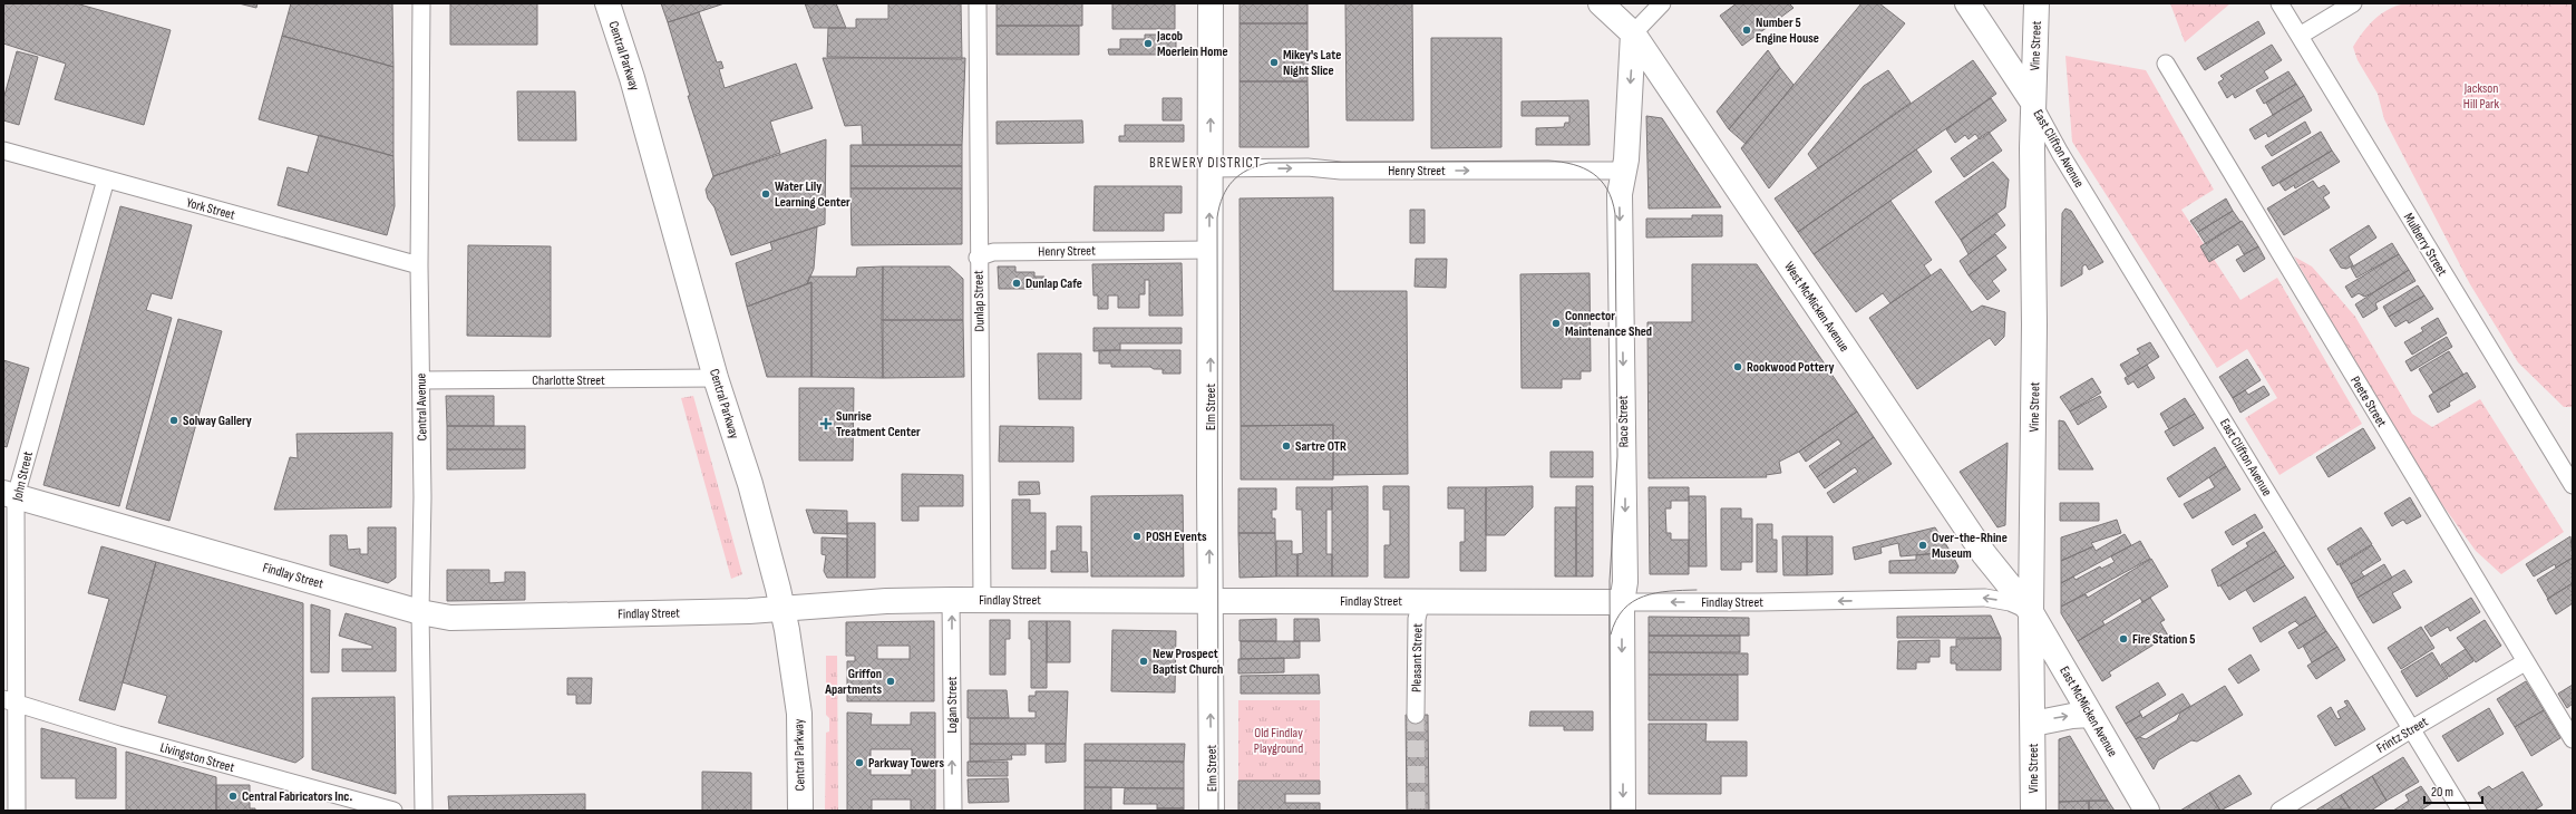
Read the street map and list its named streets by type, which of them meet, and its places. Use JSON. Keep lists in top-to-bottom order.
{
  "streets": {
    "street": [
      "Vine Street",
      "Central Parkway",
      "East Clifton Avenue",
      "Henry Street",
      "York Street",
      "Mulberry Street",
      "Dunlap Street",
      "West McMicken Avenue",
      "Charlotte Street",
      "Peete Street",
      "Central Avenue",
      "Elm Street",
      "Race Street",
      "John Street",
      "Findlay Street",
      "Pleasant Street",
      "Logan Street",
      "East McMicken Avenue",
      "Frintz Street",
      "Livingston Street"
    ]
  },
  "crossings": [
    ["Vine Street", "East Clifton Avenue"],
    ["Vine Street", "West McMicken Avenue"],
    ["Vine Street", "Findlay Street"],
    ["Vine Street", "East McMicken Avenue"],
    ["Central Parkway", "Charlotte Street"],
    ["Central Parkway", "Findlay Street"],
    ["East Clifton Avenue", "Frintz Street"],
    ["Henry Street", "Dunlap Street"],
    ["Henry Street", "Elm Street"],
    ["Henry Street", "Race Street"],
    ["York Street", "Central Avenue"],
    ["York Street", "John Street"],
    ["Dunlap Street", "Findlay Street"],
    ["West McMicken Avenue", "Race Street"],
    ["West McMicken Avenue", "Findlay Street"],
    ["West McMicken Avenue", "East McMicken Avenue"],
    ["Charlotte Street", "Central Avenue"],
    ["Peete Street", "Frintz Street"],
    ["Central Avenue", "Findlay Street"],
    ["Elm Street", "Findlay Street"],
    ["Race Street", "Findlay Street"],
    ["John Street", "Findlay Street"],
    ["John Street", "Livingston Street"],
    ["Findlay Street", "Pleasant Street"],
    ["Findlay Street", "Logan Street"],
    ["Findlay Street", "East McMicken Avenue"]
  ],
  "one_way": [
    "Henry Street",
    "Elm Street",
    "Race Street",
    "Logan Street"
  ],
  "districts": ["BREWERY DISTRICT"],
  "parks": ["Jackson Hill Park", "Old Findlay Playground"],
  "places": {
    "other": [
      "Number 5 Engine House",
      "Jacob Moerlein Home",
      "Mikey's Late Night Slice",
      "Water Lily Learning Center",
      "Dunlap Cafe",
      "Connector Maintenance Shed",
      "Rookwood Pottery",
      "Solway Gallery",
      "Sartre OTR",
      "POSH Events",
      "Over-the-Rhine Museum",
      "Fire Station 5",
      "New Prospect Baptist Church",
      "Griffon Apartments",
      "Parkway Towers",
      "Central Fabricators Inc."
    ],
    "health": ["Sunrise Treatment Center"]
  },
  "scale_bar": "20 m"
}
